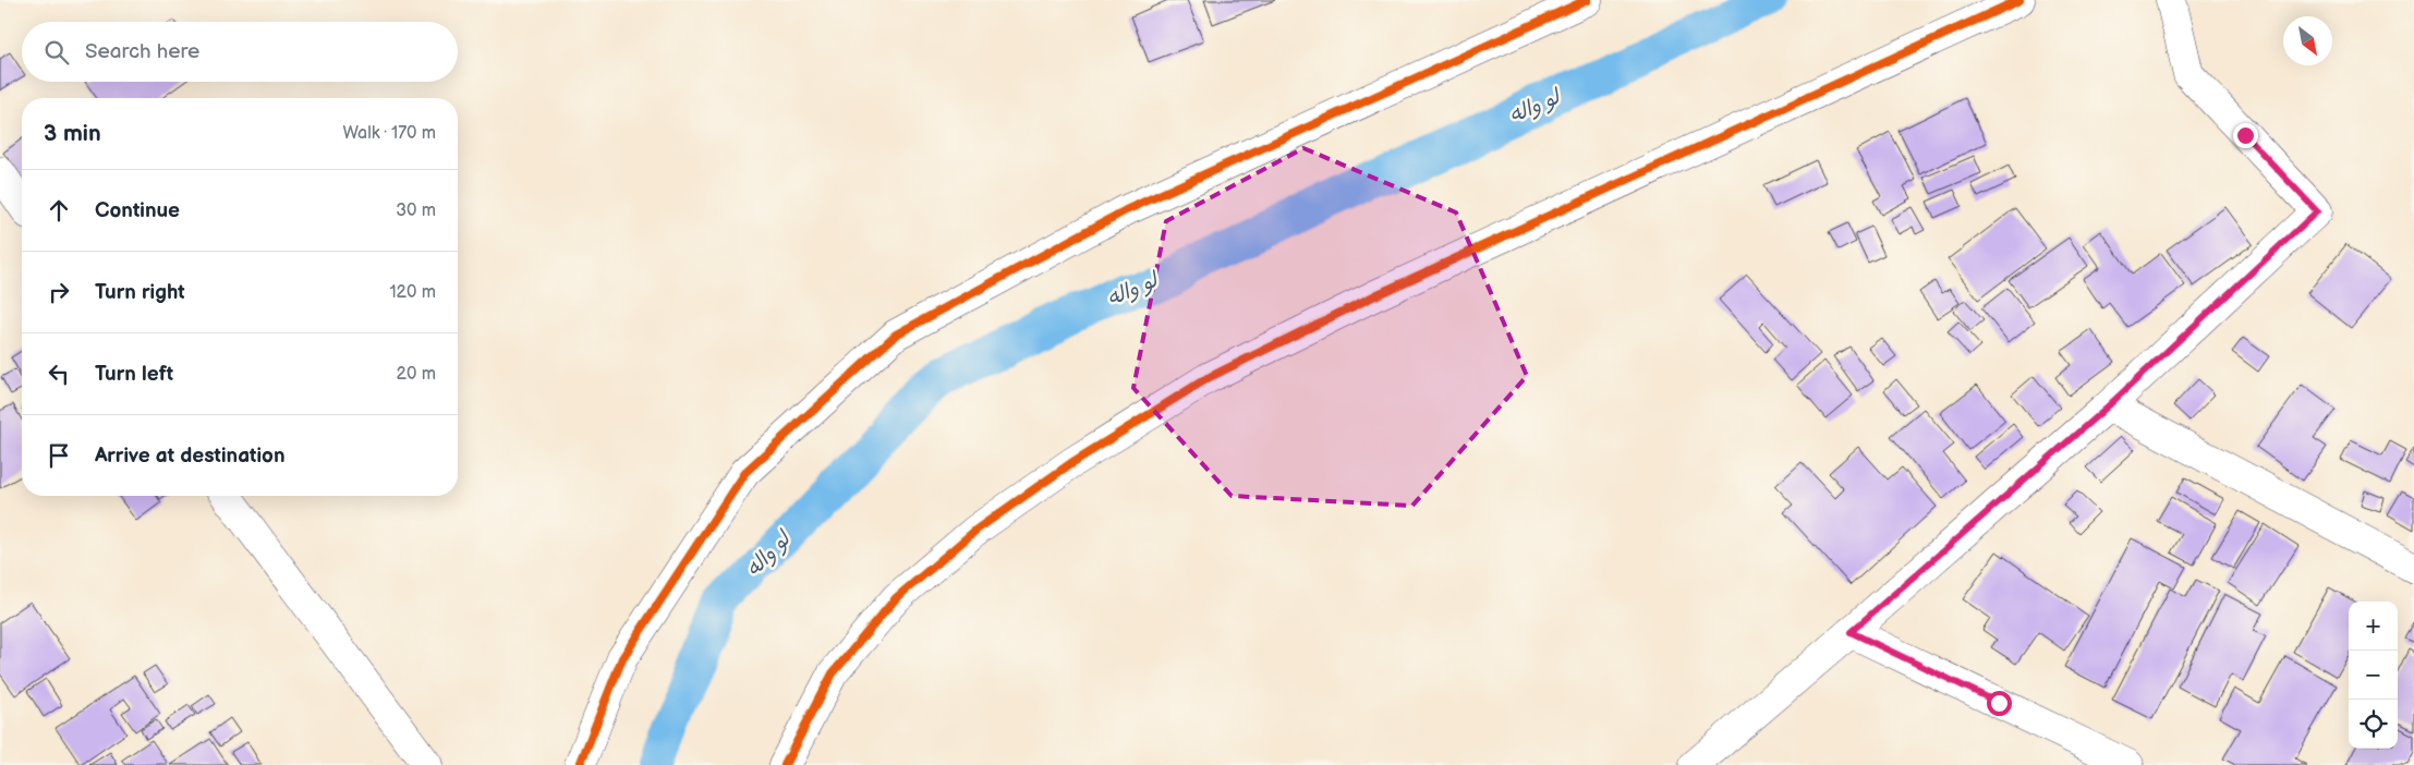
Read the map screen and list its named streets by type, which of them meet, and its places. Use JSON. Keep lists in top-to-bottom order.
{
  "water": ["لو واله"],
  "north": "bottom right",
  "page": {
    "search": "Search here",
    "heading": ["3 min", "Walk · 170 m"],
    "list": [
      ["Continue", "30 m"],
      ["Turn right", "120 m"],
      ["Turn left", "20 m"],
      "Arrive at destination"
    ],
    "map_buttons": ["+", "−"]
  }
}
